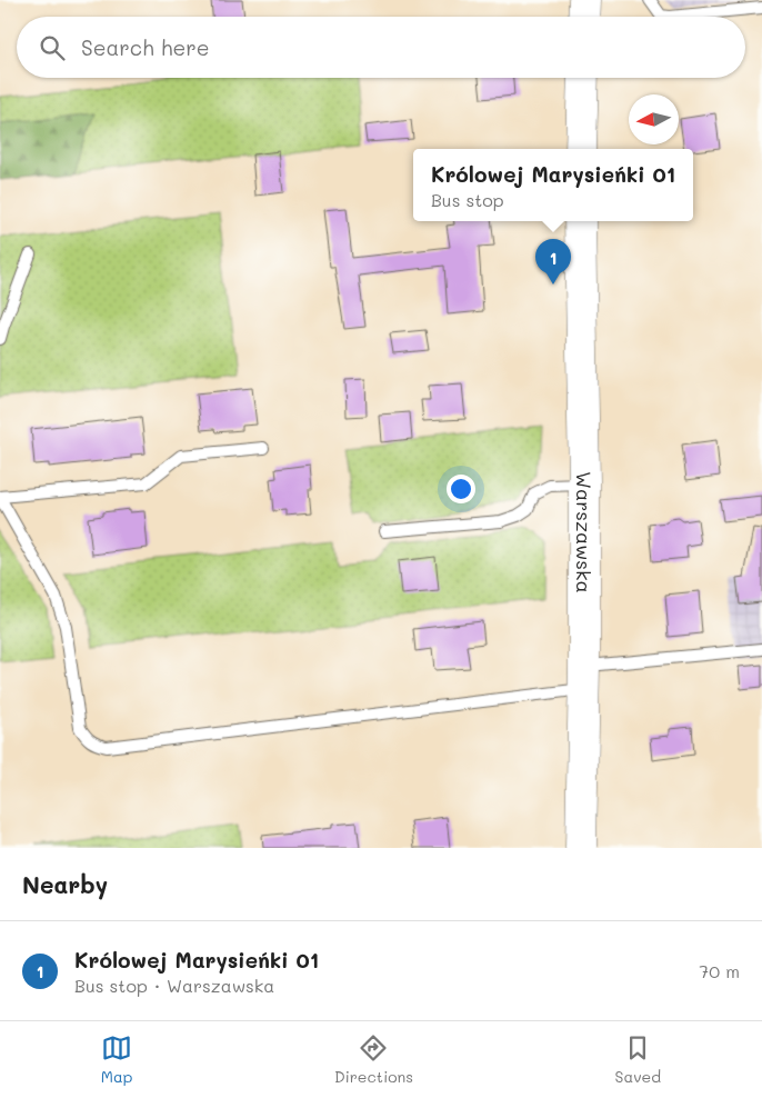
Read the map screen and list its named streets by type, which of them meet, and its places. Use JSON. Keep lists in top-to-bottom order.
{
  "streets": {
    "main road": ["Warszawska"]
  },
  "north": "left",
  "page": {
    "search": "Search here",
    "popup": ["Królowej Marysieńki 01", "Bus stop"],
    "pins": "1",
    "heading": "Nearby",
    "list": [
      {
        "mark": "1",
        "name": "Królowej Marysieńki 01",
        "note": "Bus stop · Warszawska",
        "value": "70 m"
      }
    ],
    "nav": ["Map", "Directions", "Saved"]
  }
}
